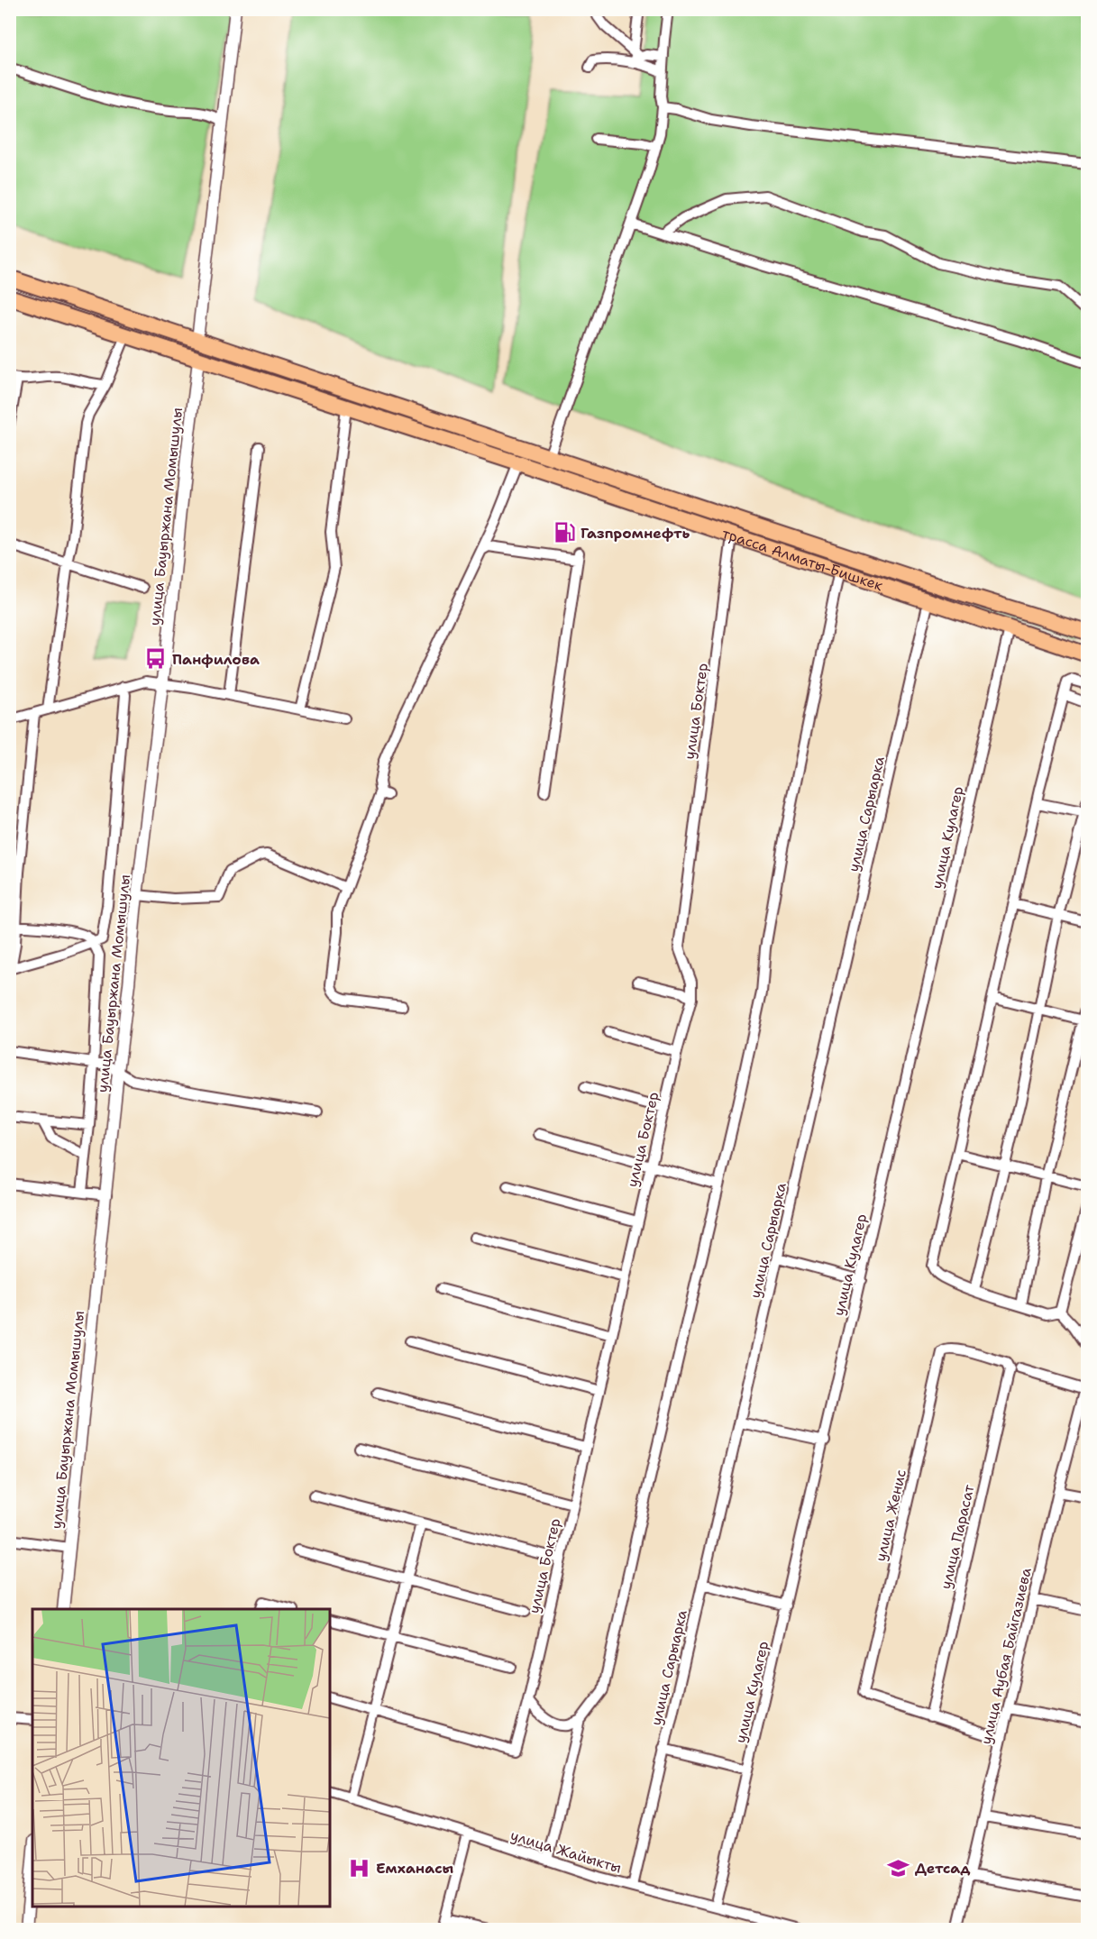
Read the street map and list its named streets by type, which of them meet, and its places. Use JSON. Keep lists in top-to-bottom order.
{
  "streets": {
    "highway": ["трасса Алматы-Бишкек"],
    "street": [
      "улица Бауыржана Момышулы",
      "улица Боктер",
      "улица Сарыарка",
      "улица Кулагер",
      "улица Женис",
      "улица Парасат",
      "улица Аубая Байгазиева",
      "улица Жайыкты"
    ]
  },
  "crossings": [
    ["улица Бауыржана Момышулы", "трасса Алматы-Бишкек"],
    ["трасса Алматы-Бишкек", "улица Боктер"],
    ["трасса Алматы-Бишкек", "улица Сарыарка"],
    ["трасса Алматы-Бишкек", "улица Кулагер"],
    ["улица Сарыарка", "улица Жайыкты"],
    ["улица Кулагер", "улица Жайыкты"],
    ["улица Женис", "улица Парасат"]
  ],
  "places": {
    "fuel station": ["Газпромнефть"],
    "bus stop": ["Панфилова"],
    "hospital": ["Емханасы"],
    "school or university": ["Детсад"]
  }
}
